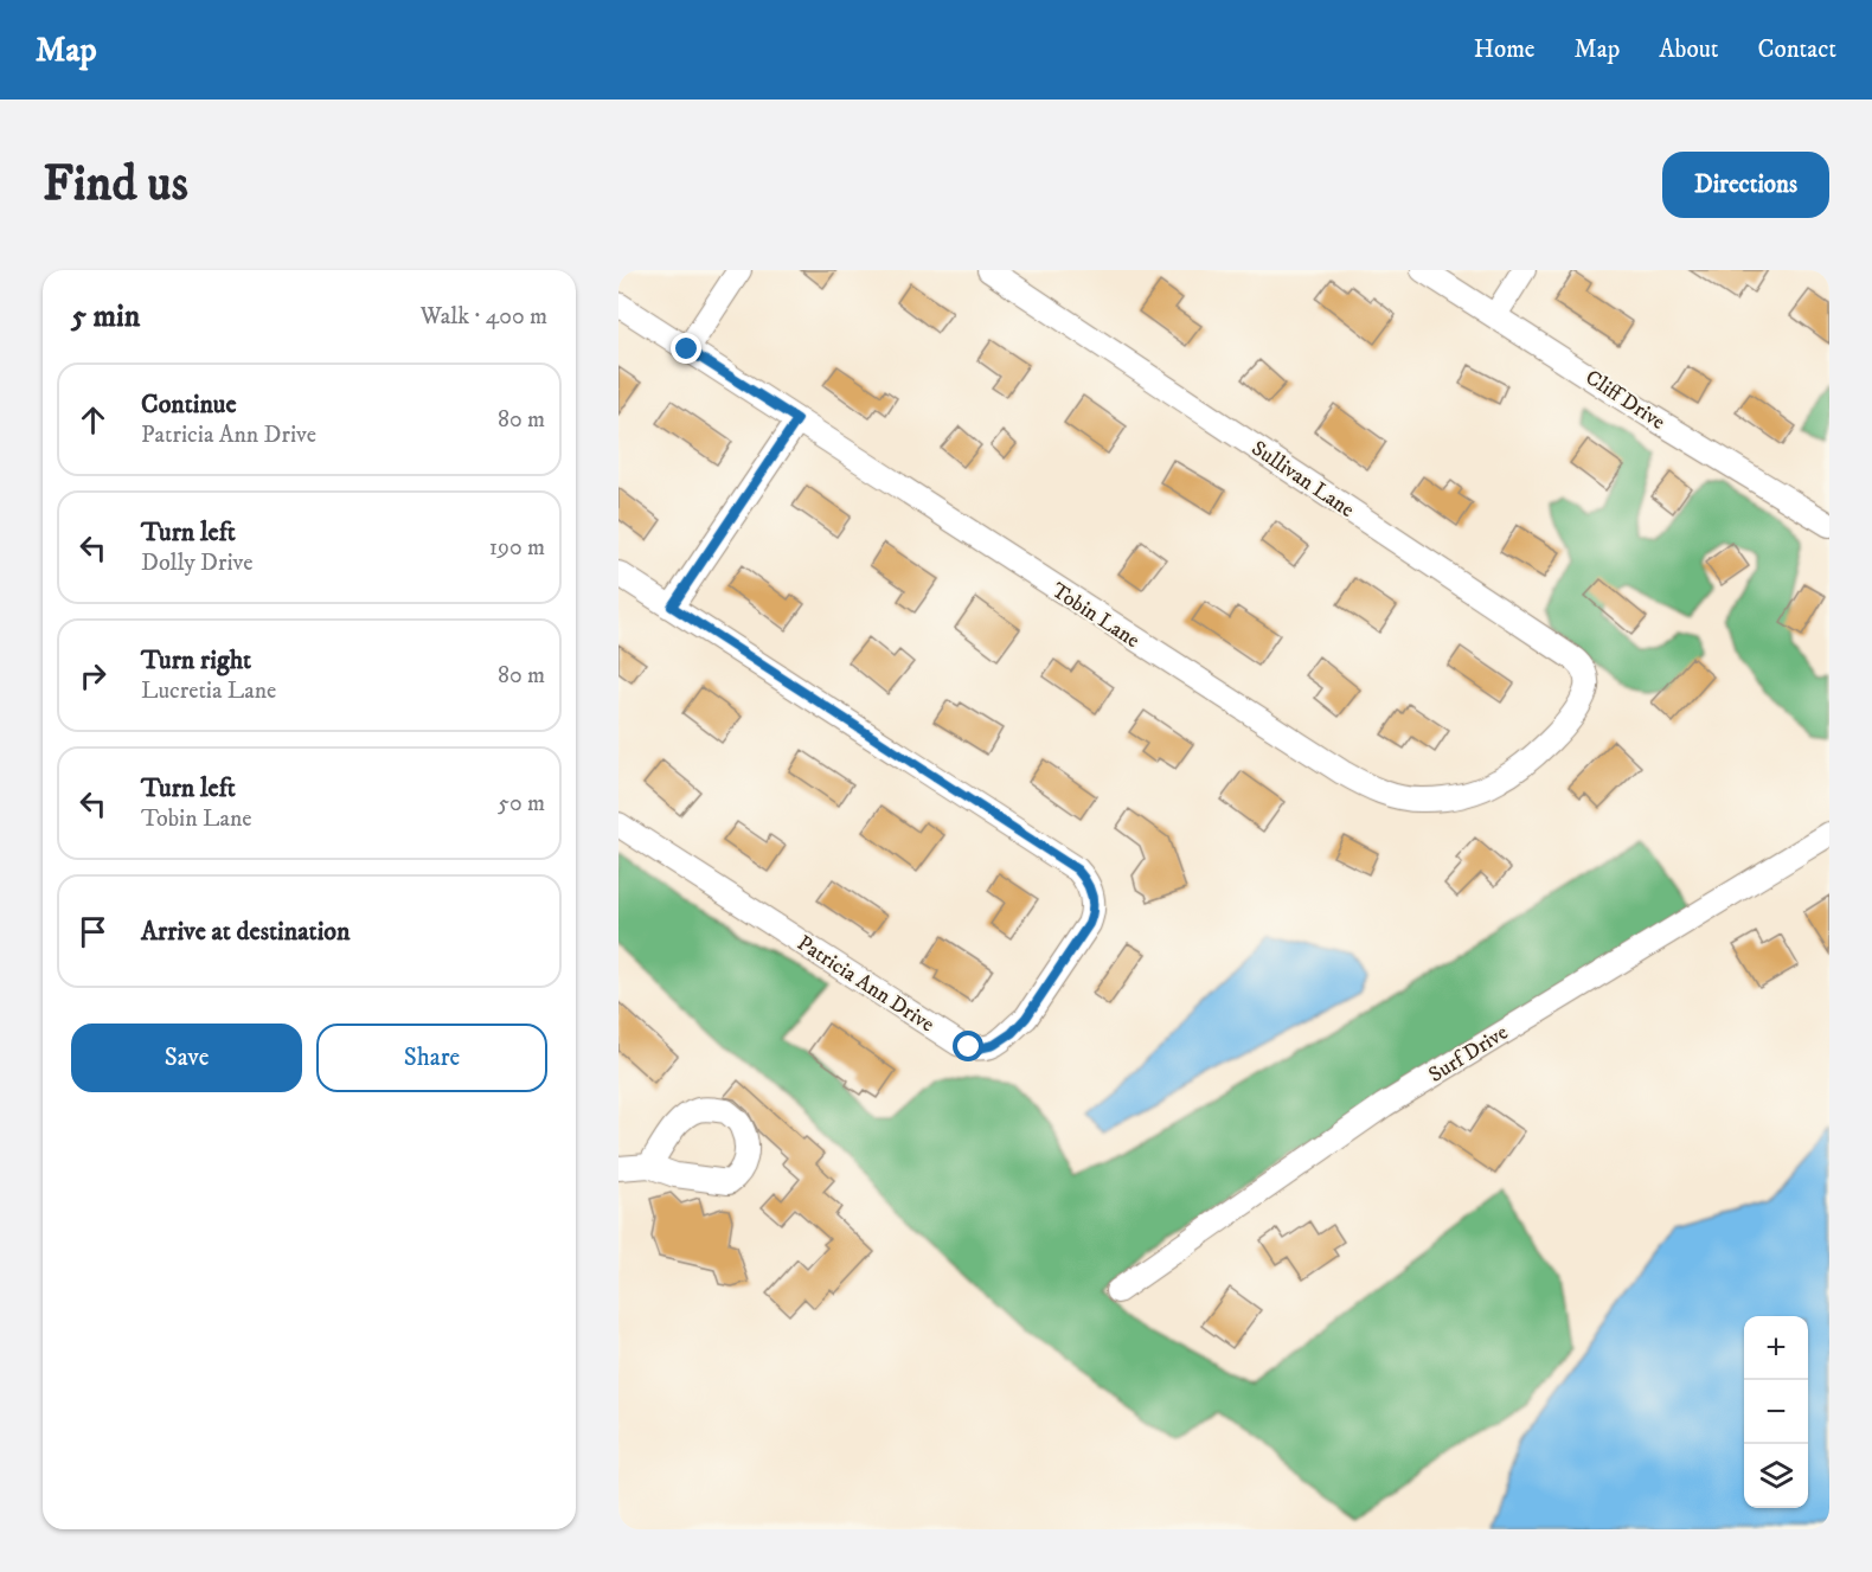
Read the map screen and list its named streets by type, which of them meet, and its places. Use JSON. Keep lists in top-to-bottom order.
{
  "streets": {
    "street": [
      "Cliff Drive",
      "Sullivan Lane",
      "Tobin Lane",
      "Patricia Ann Drive",
      "Surf Drive"
    ]
  },
  "crossings": [
    ["Sullivan Lane", "Tobin Lane"]
  ],
  "page": {
    "header": "Map",
    "nav": [
      "Home",
      "Map",
      "About",
      "Contact"
    ],
    "buttons": [
      "Directions",
      ["Save", "Share"]
    ],
    "title": "Find us",
    "heading": ["5 min", "Walk · 400 m"],
    "list": [
      ["Continue", "Patricia Ann Drive", "80 m"],
      ["Turn left", "Dolly Drive", "190 m"],
      ["Turn right", "Lucretia Lane", "80 m"],
      ["Turn left", "Tobin Lane", "50 m"],
      "Arrive at destination"
    ],
    "map_buttons": ["+", "−"]
  }
}
